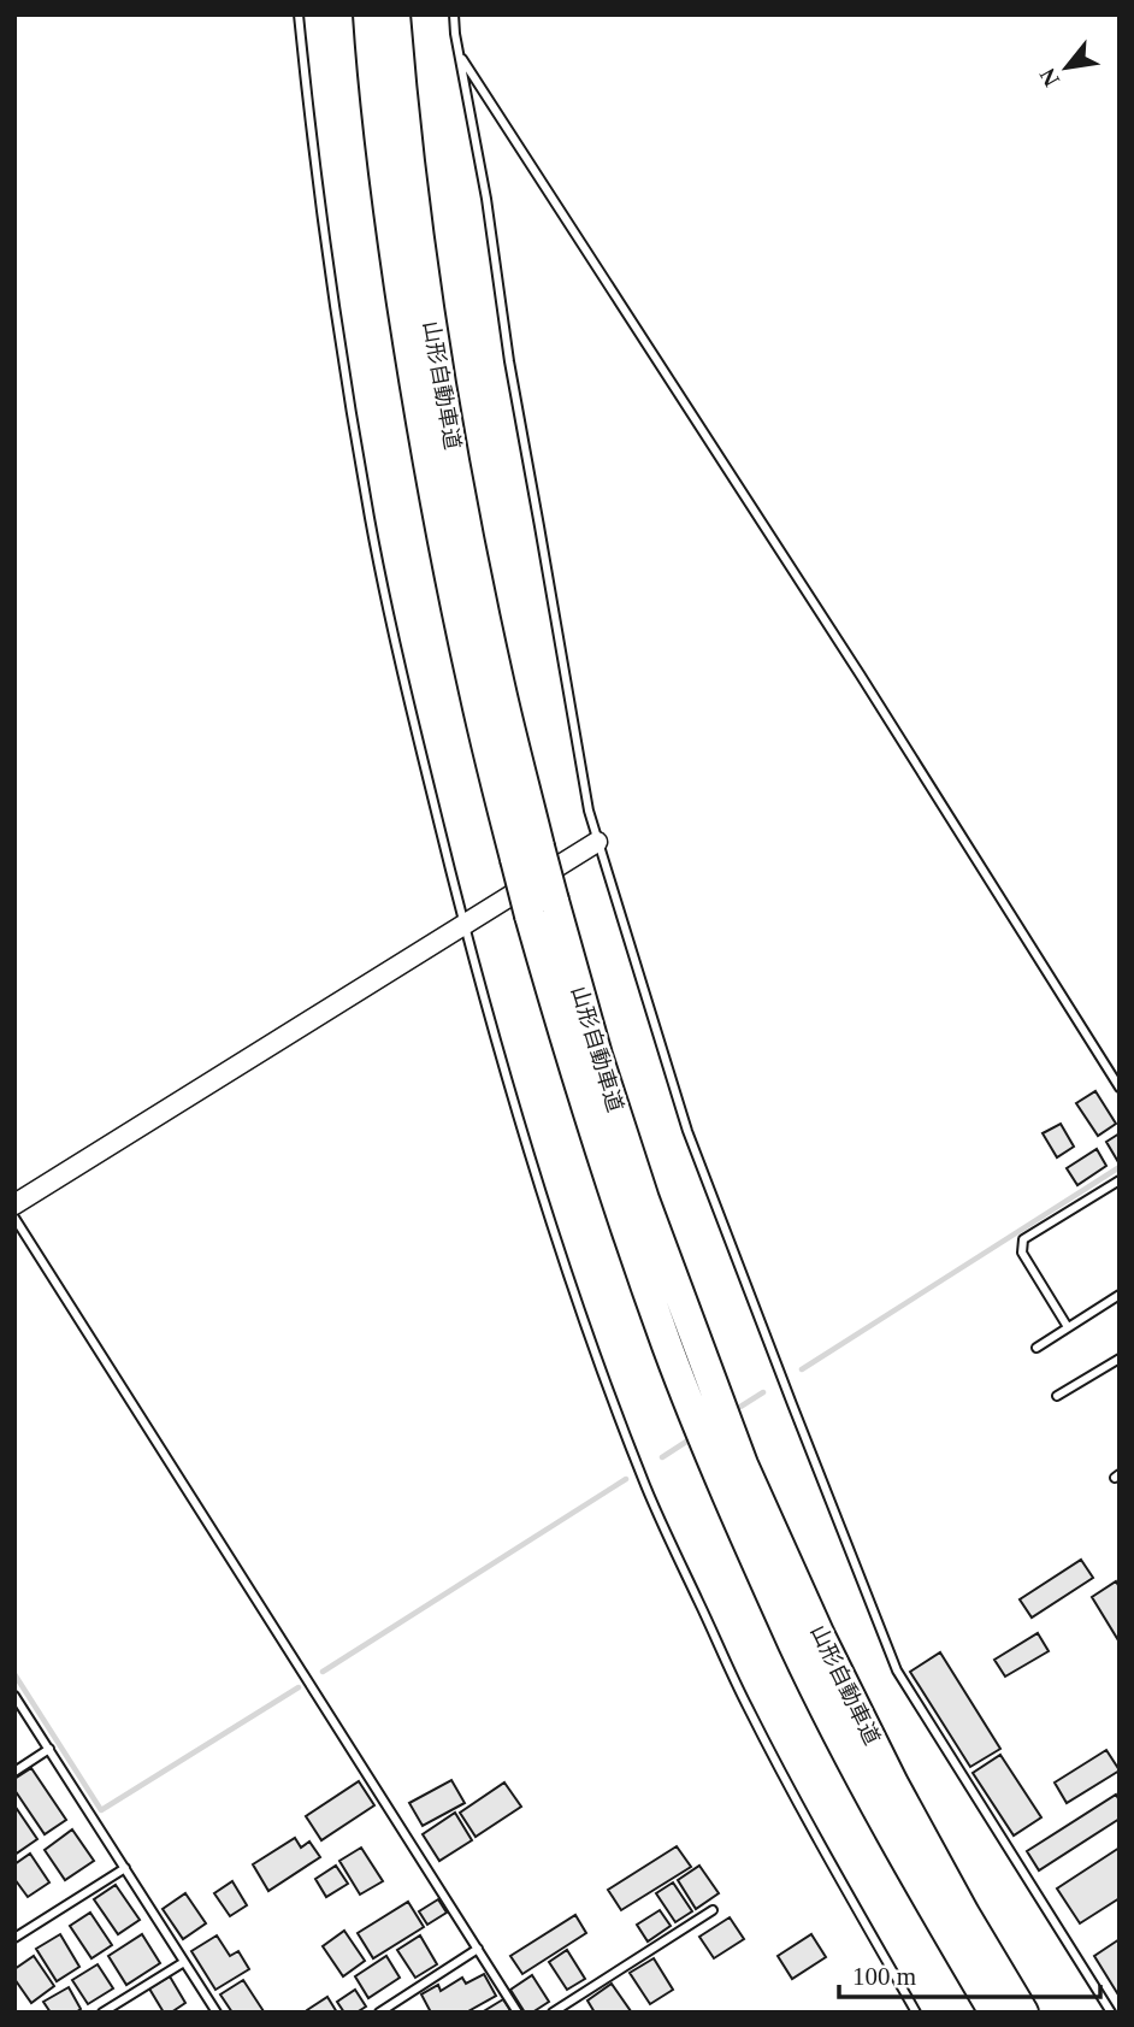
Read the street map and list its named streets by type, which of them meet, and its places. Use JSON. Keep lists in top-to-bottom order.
{
  "streets": {
    "highway": ["山形自動車道"]
  },
  "scale_bar": "100 m",
  "north": "bottom left"
}
